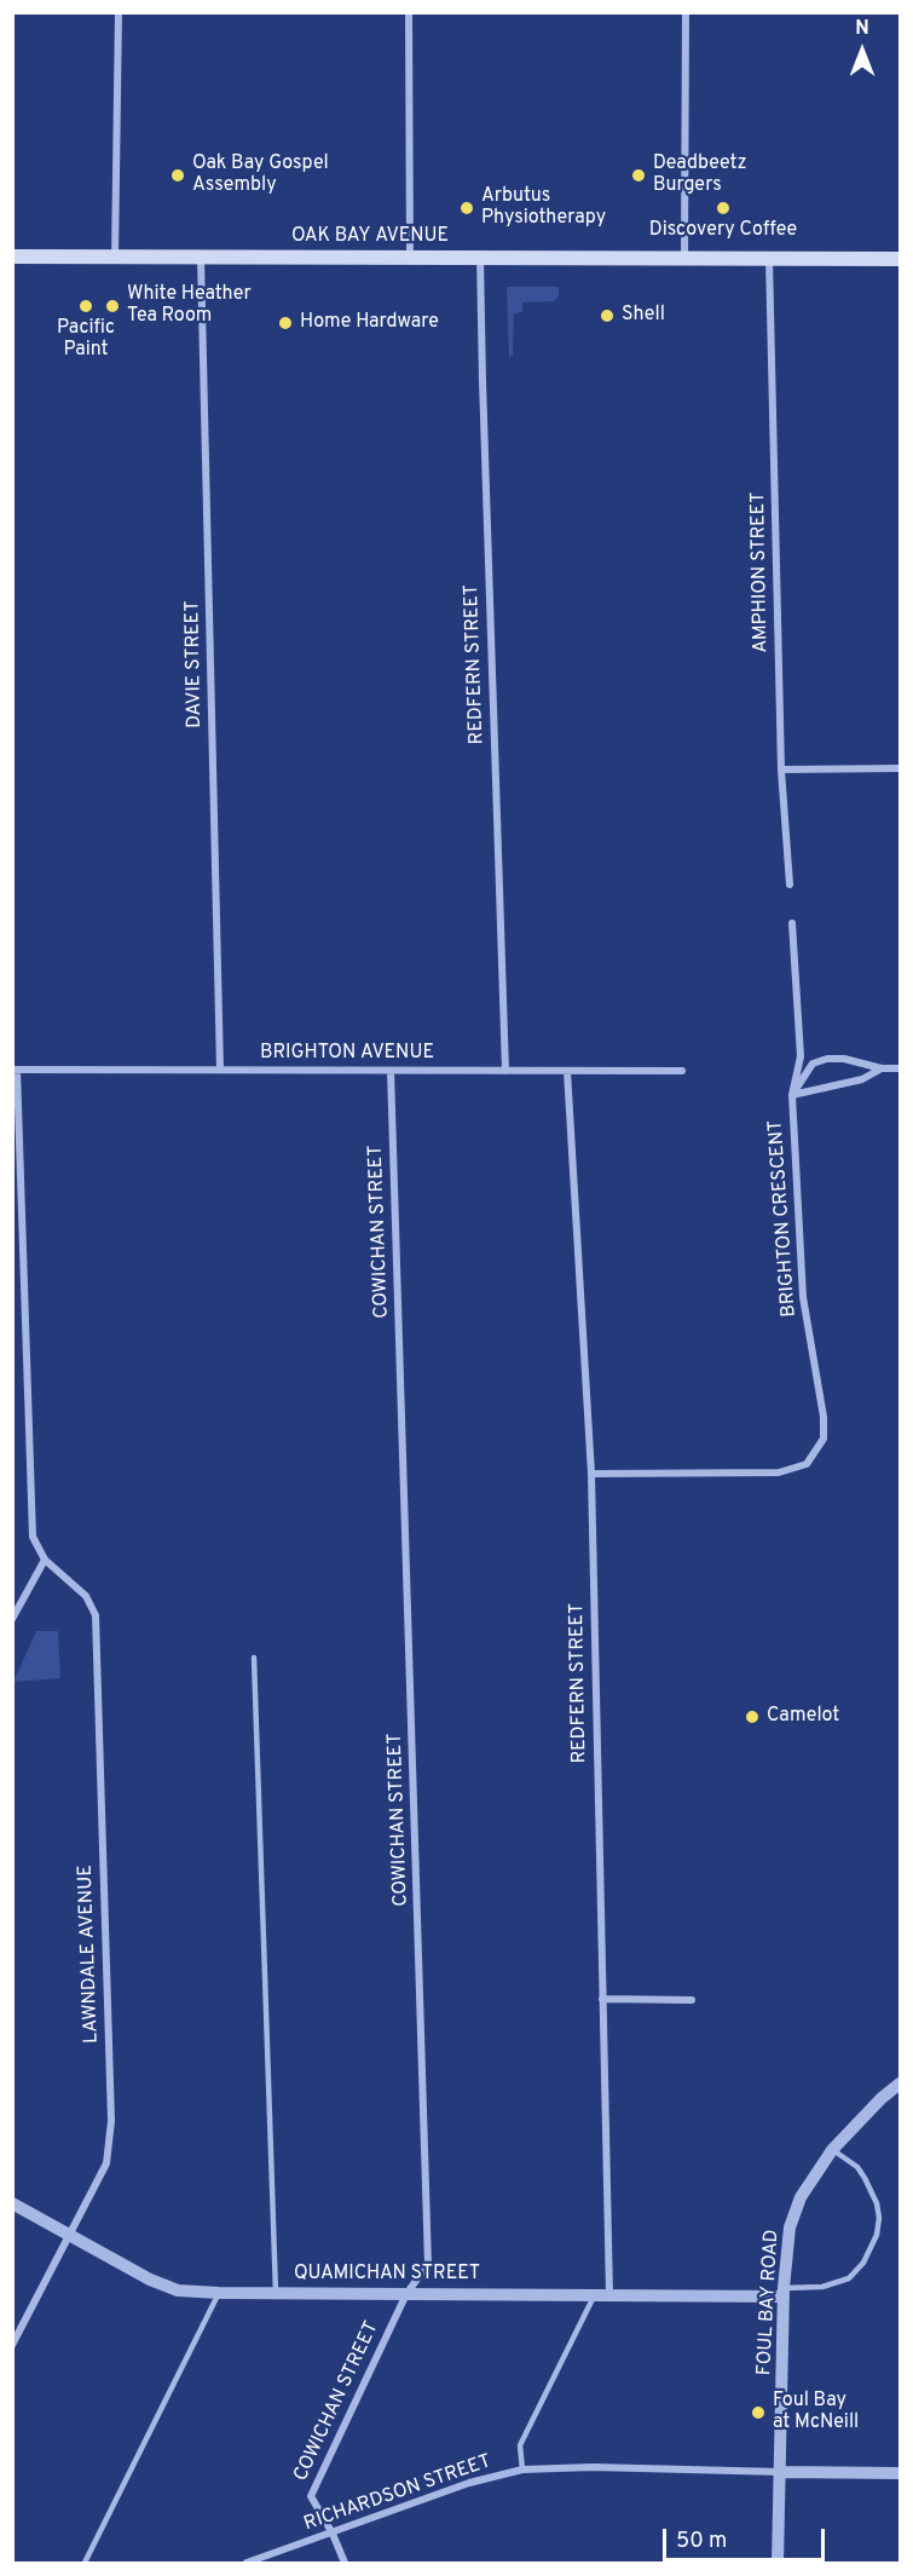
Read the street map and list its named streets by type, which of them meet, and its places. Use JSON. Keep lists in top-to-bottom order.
{
  "streets": {
    "main road": ["OAK BAY AVENUE"],
    "street": [
      "AMPHION STREET",
      "DAVIE STREET",
      "REDFERN STREET",
      "BRIGHTON AVENUE",
      "BRIGHTON CRESCENT",
      "COWICHAN STREET",
      "LAWNDALE AVENUE",
      "QUAMICHAN STREET",
      "FOUL BAY ROAD",
      "RICHARDSON STREET"
    ]
  },
  "crossings": [
    ["OAK BAY AVENUE", "AMPHION STREET"],
    ["OAK BAY AVENUE", "DAVIE STREET"],
    ["OAK BAY AVENUE", "REDFERN STREET"],
    ["DAVIE STREET", "BRIGHTON AVENUE"],
    ["REDFERN STREET", "BRIGHTON AVENUE"],
    ["REDFERN STREET", "BRIGHTON CRESCENT"],
    ["REDFERN STREET", "QUAMICHAN STREET"],
    ["BRIGHTON AVENUE", "COWICHAN STREET"],
    ["COWICHAN STREET", "QUAMICHAN STREET"],
    ["COWICHAN STREET", "RICHARDSON STREET"],
    ["LAWNDALE AVENUE", "QUAMICHAN STREET"],
    ["QUAMICHAN STREET", "FOUL BAY ROAD"],
    ["FOUL BAY ROAD", "RICHARDSON STREET"]
  ],
  "places": [
    "Oak Bay Gospel Assembly",
    "Deadbeetz Burgers",
    "Arbutus Physiotherapy",
    "Discovery Coffee",
    "Pacific Paint",
    "White Heather Tea Room",
    "Shell",
    "Home Hardware",
    "Camelot",
    "Foul Bay at McNeill"
  ],
  "scale_bar": "50 m",
  "north": "top"
}
